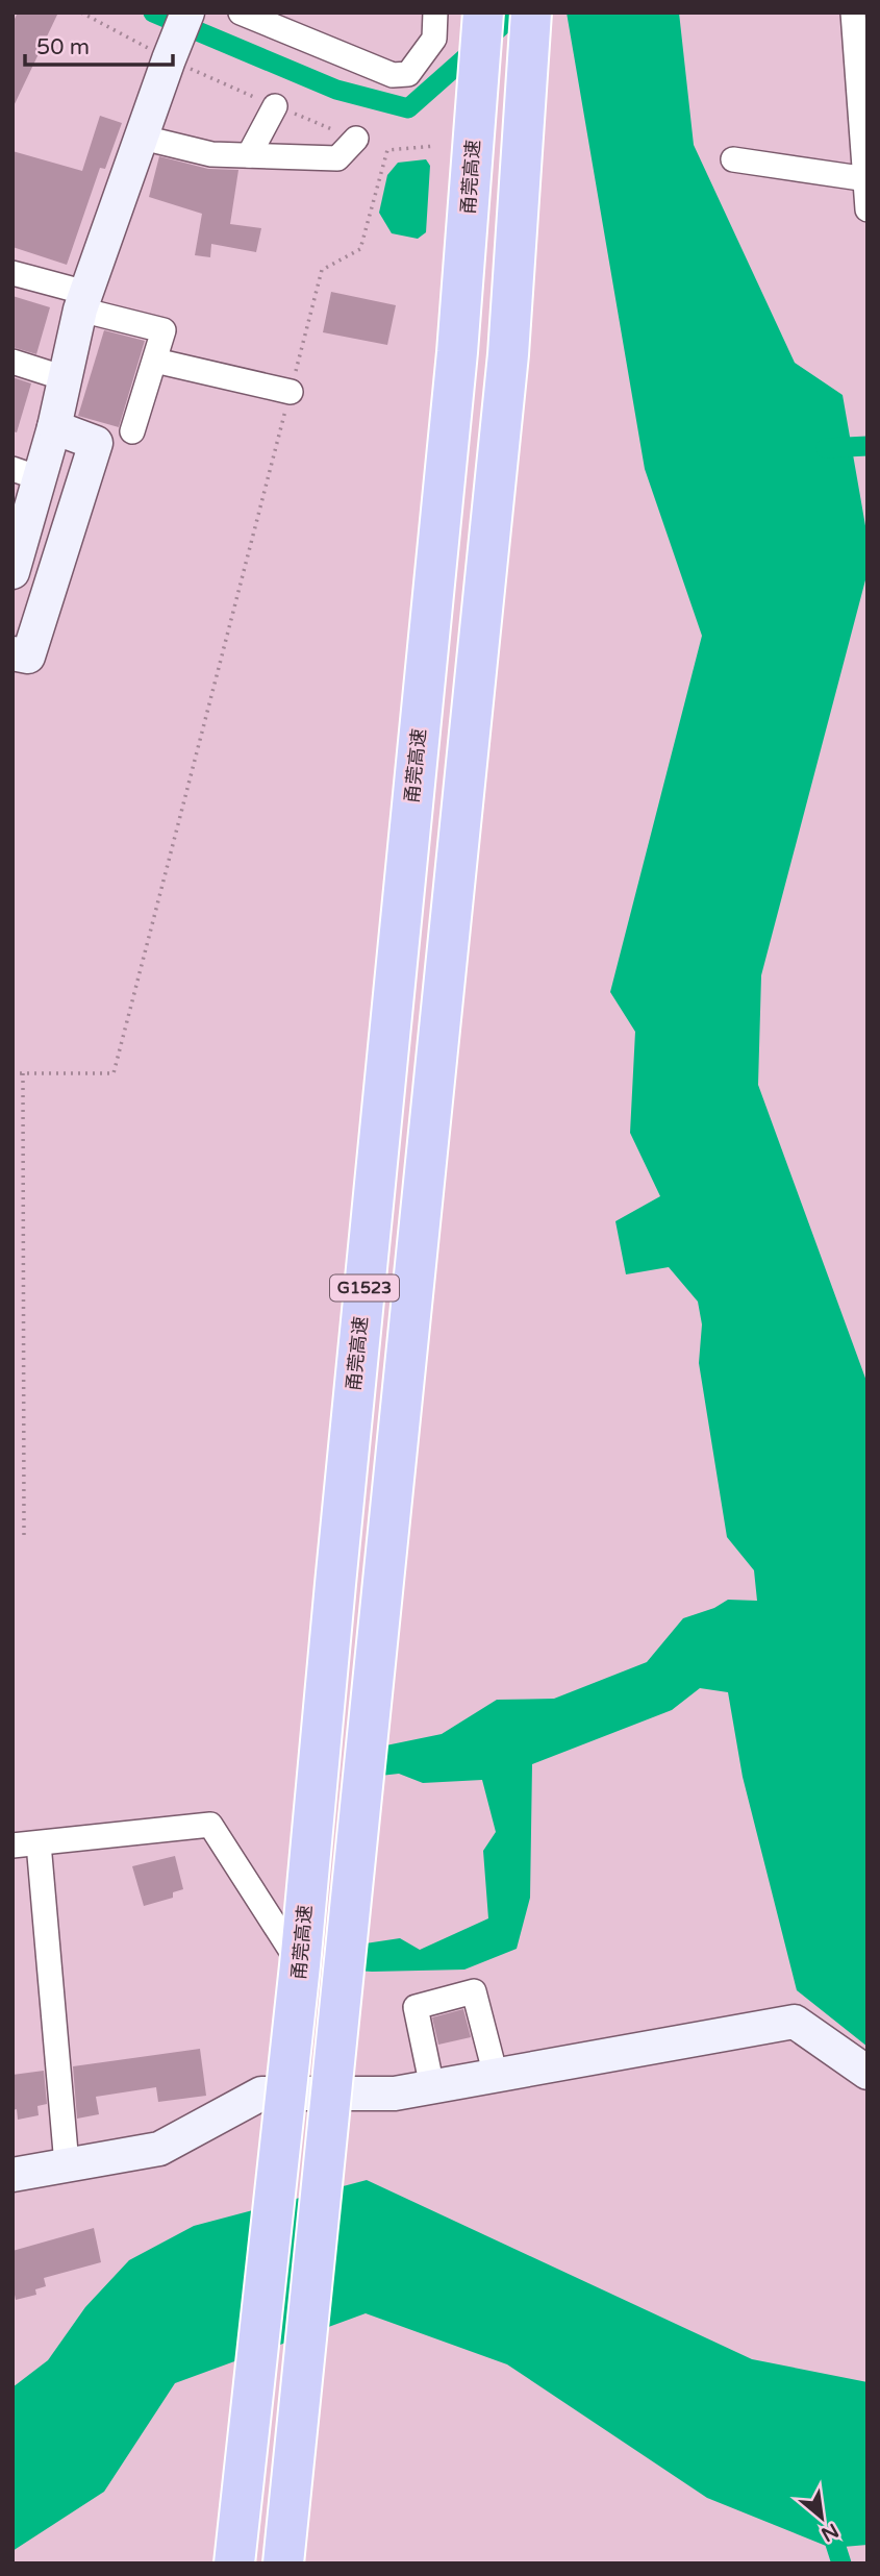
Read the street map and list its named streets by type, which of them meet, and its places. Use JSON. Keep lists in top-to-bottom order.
{
  "streets": {
    "highway": ["甬莞高速", "G1523"]
  },
  "scale_bar": "50 m",
  "north": "bottom right"
}
